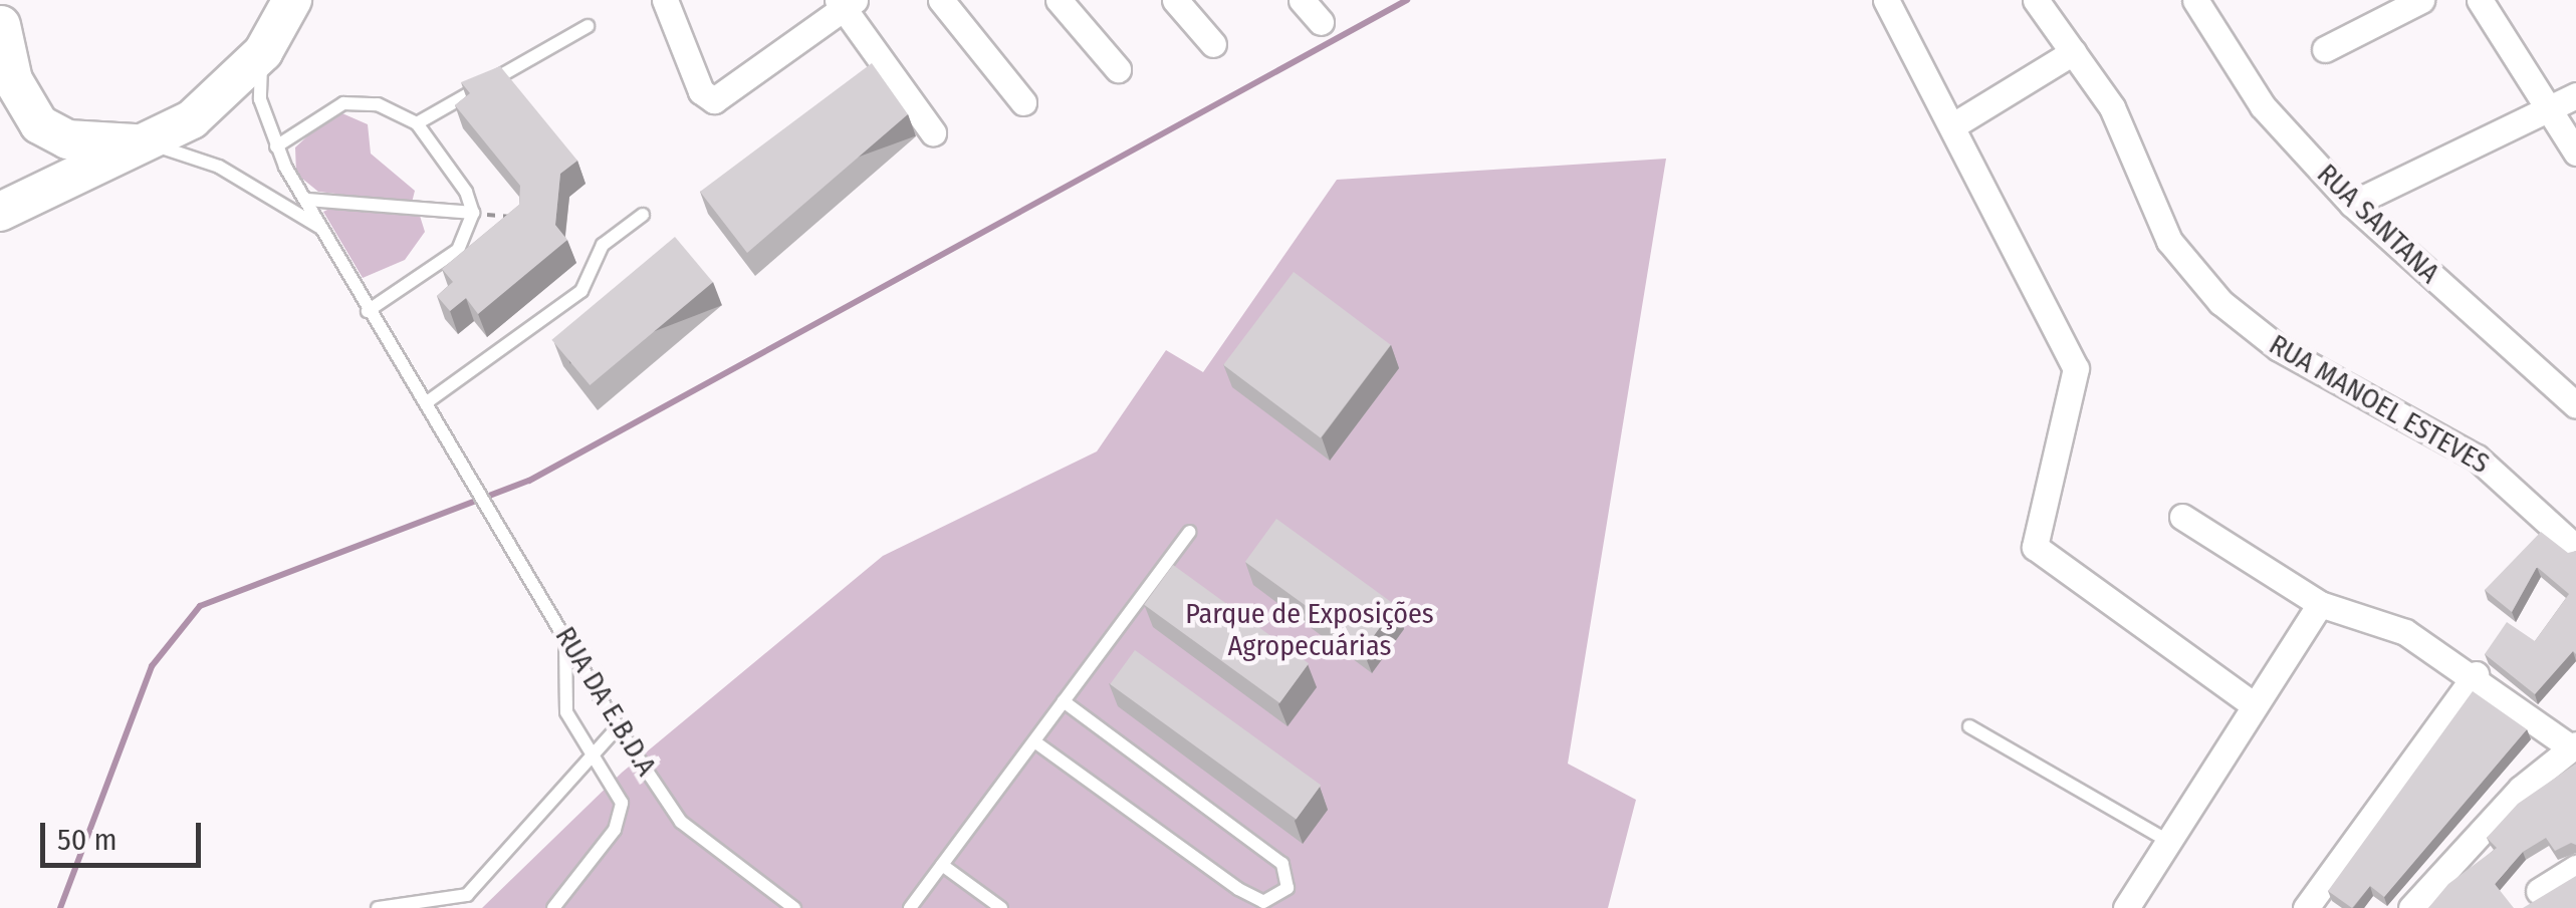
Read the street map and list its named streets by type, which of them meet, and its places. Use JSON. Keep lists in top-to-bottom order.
{
  "streets": {
    "street": ["RUA SANTANA", "RUA MANOEL ESTEVES"],
    "lane": ["RUA DA E.B.D.A"]
  },
  "parks": ["Parque de Exposições Agropecuárias"],
  "scale_bar": "50 m"
}
